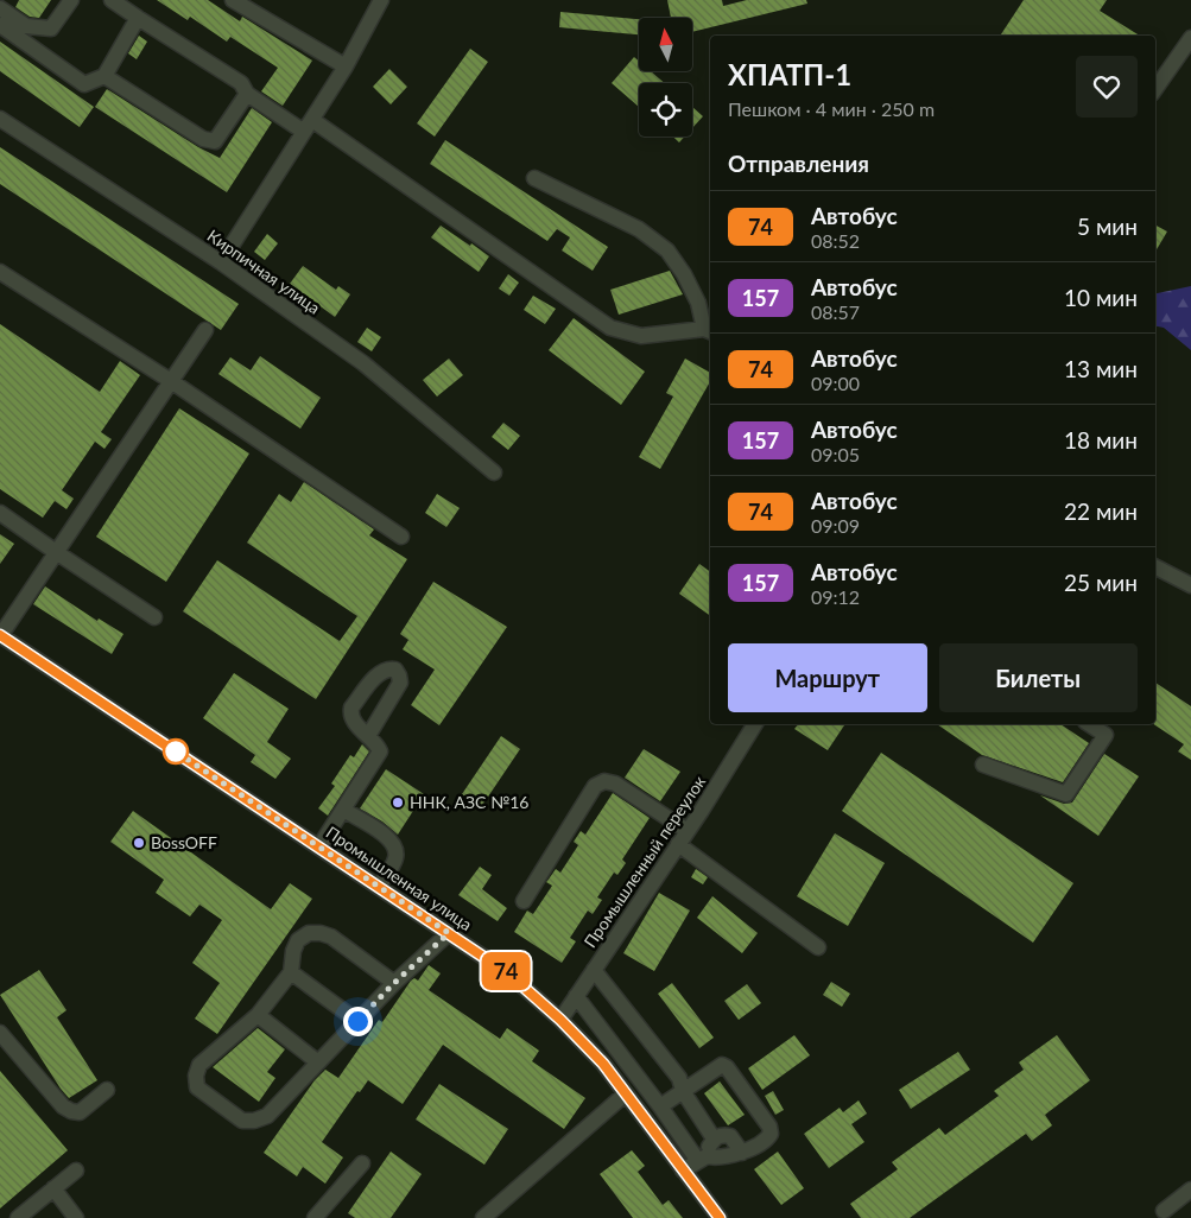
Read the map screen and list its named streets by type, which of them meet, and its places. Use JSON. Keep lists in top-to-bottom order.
{
  "streets": {
    "street": ["Кирпичная улица", "Промышленный переулок", "Промышленная улица"]
  },
  "crossings": [
    ["Промышленный переулок", "Промышленная улица"]
  ],
  "places": ["ННК, АЗС №16", "BossOFF"],
  "lines": ["bus line 74"],
  "north": "top",
  "page": {
    "on_map": "74",
    "heading": [
      ["ХПАТП-1", "Пешком · 4 мин · 250 m"],
      "Отправления"
    ],
    "list": [
      {
        "mark": "74",
        "name": "Автобус",
        "note": "08:52",
        "value": "5 мин"
      },
      {
        "mark": "157",
        "name": "Автобус",
        "note": "08:57",
        "value": "10 мин"
      },
      {
        "mark": "74",
        "name": "Автобус",
        "note": "09:00",
        "value": "13 мин"
      },
      {
        "mark": "157",
        "name": "Автобус",
        "note": "09:05",
        "value": "18 мин"
      },
      {
        "mark": "74",
        "name": "Автобус",
        "note": "09:09",
        "value": "22 мин"
      },
      {
        "mark": "157",
        "name": "Автобус",
        "note": "09:12",
        "value": "25 мин"
      }
    ],
    "buttons": ["Маршрут", "Билеты"]
  }
}
